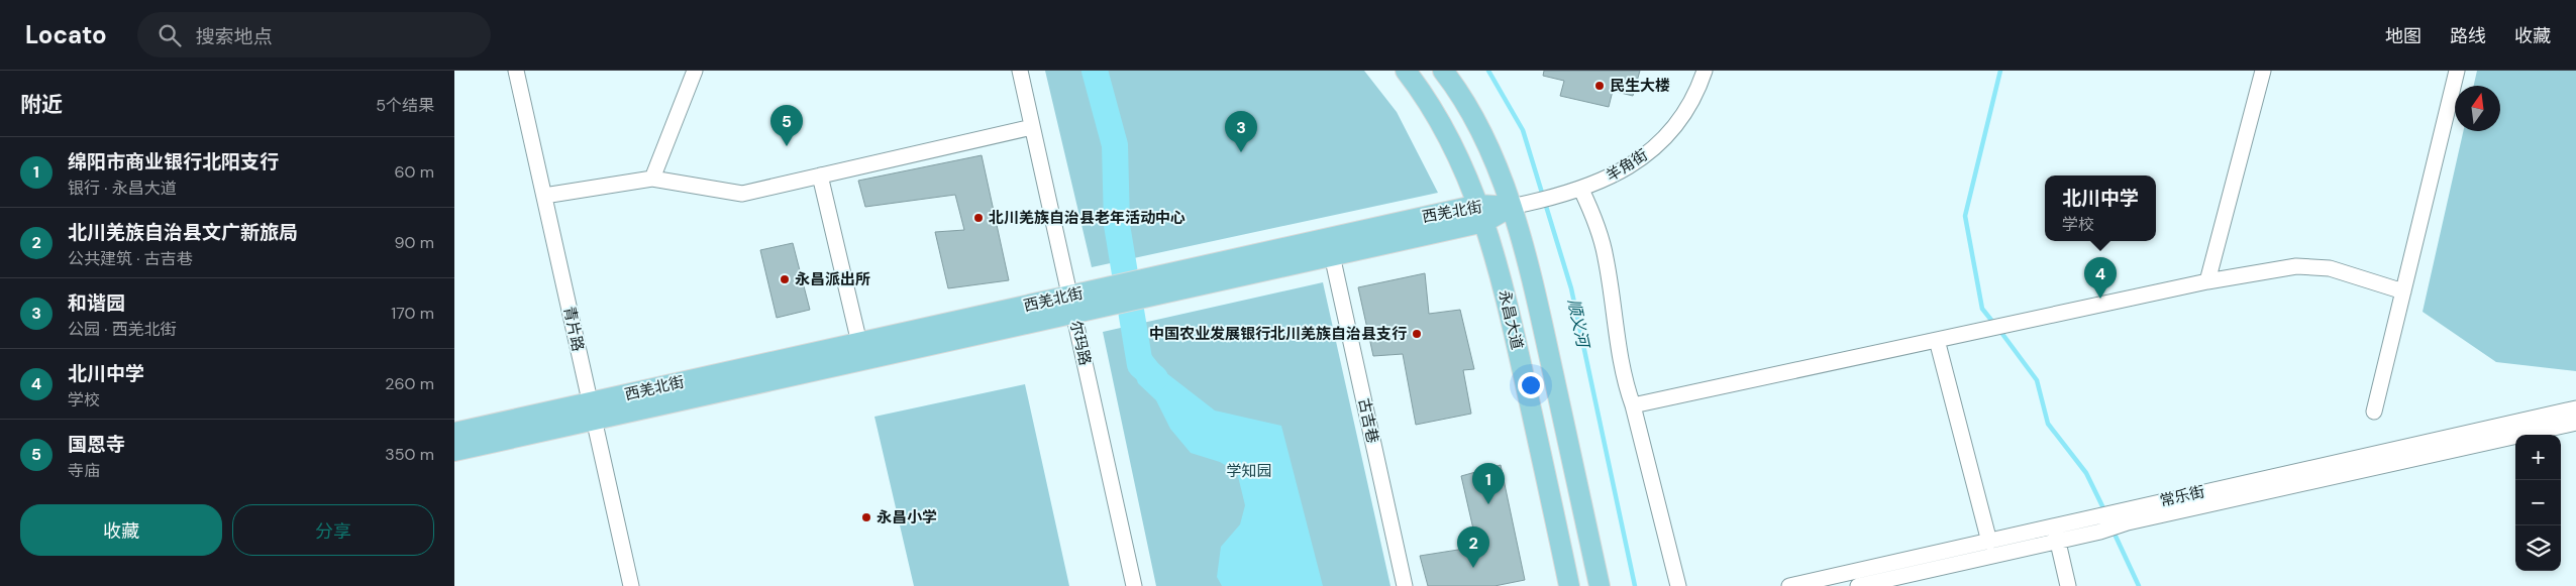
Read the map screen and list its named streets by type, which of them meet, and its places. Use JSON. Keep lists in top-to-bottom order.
{
  "streets": {
    "main road": ["西羌北街", "永昌大道"],
    "street": [
      "羊角街",
      "青片路",
      "尔玛路",
      "古吉巷",
      "常乐街"
    ]
  },
  "crossings": [
    ["羊角街", "西羌北街"],
    ["羊角街", "永昌大道"],
    ["西羌北街", "永昌大道"],
    ["西羌北街", "青片路"],
    ["西羌北街", "尔玛路"],
    ["西羌北街", "古吉巷"]
  ],
  "water": ["顺义河"],
  "parks": ["学知园"],
  "places": [
    "民生大楼",
    "北川羌族自治县老年活动中心",
    "永昌派出所",
    "中国农业发展银行北川羌族自治县支行",
    "永昌小学"
  ],
  "north": "top",
  "page": {
    "header": "Locato",
    "search": "搜索地点",
    "nav": ["地图", "路线", "收藏"],
    "heading": ["附近", "5个结果"],
    "pins": [
      "5",
      "3",
      "4",
      "1",
      "2"
    ],
    "list": [
      {
        "mark": "1",
        "name": "绵阳市商业银行北阳支行",
        "note": "银行 · 永昌大道",
        "value": "60 m"
      },
      {
        "mark": "2",
        "name": "北川羌族自治县文广新旅局",
        "note": "公共建筑 · 古吉巷",
        "value": "90 m"
      },
      {
        "mark": "3",
        "name": "和谐园",
        "note": "公园 · 西羌北街",
        "value": "170 m"
      },
      {
        "mark": "4",
        "name": "北川中学",
        "note": "学校",
        "value": "260 m"
      },
      {
        "mark": "5",
        "name": "国恩寺",
        "note": "寺庙",
        "value": "350 m"
      }
    ],
    "popup": ["北川中学", "学校"],
    "map_buttons": ["+", "−"],
    "buttons": ["收藏", "分享"]
  }
}
